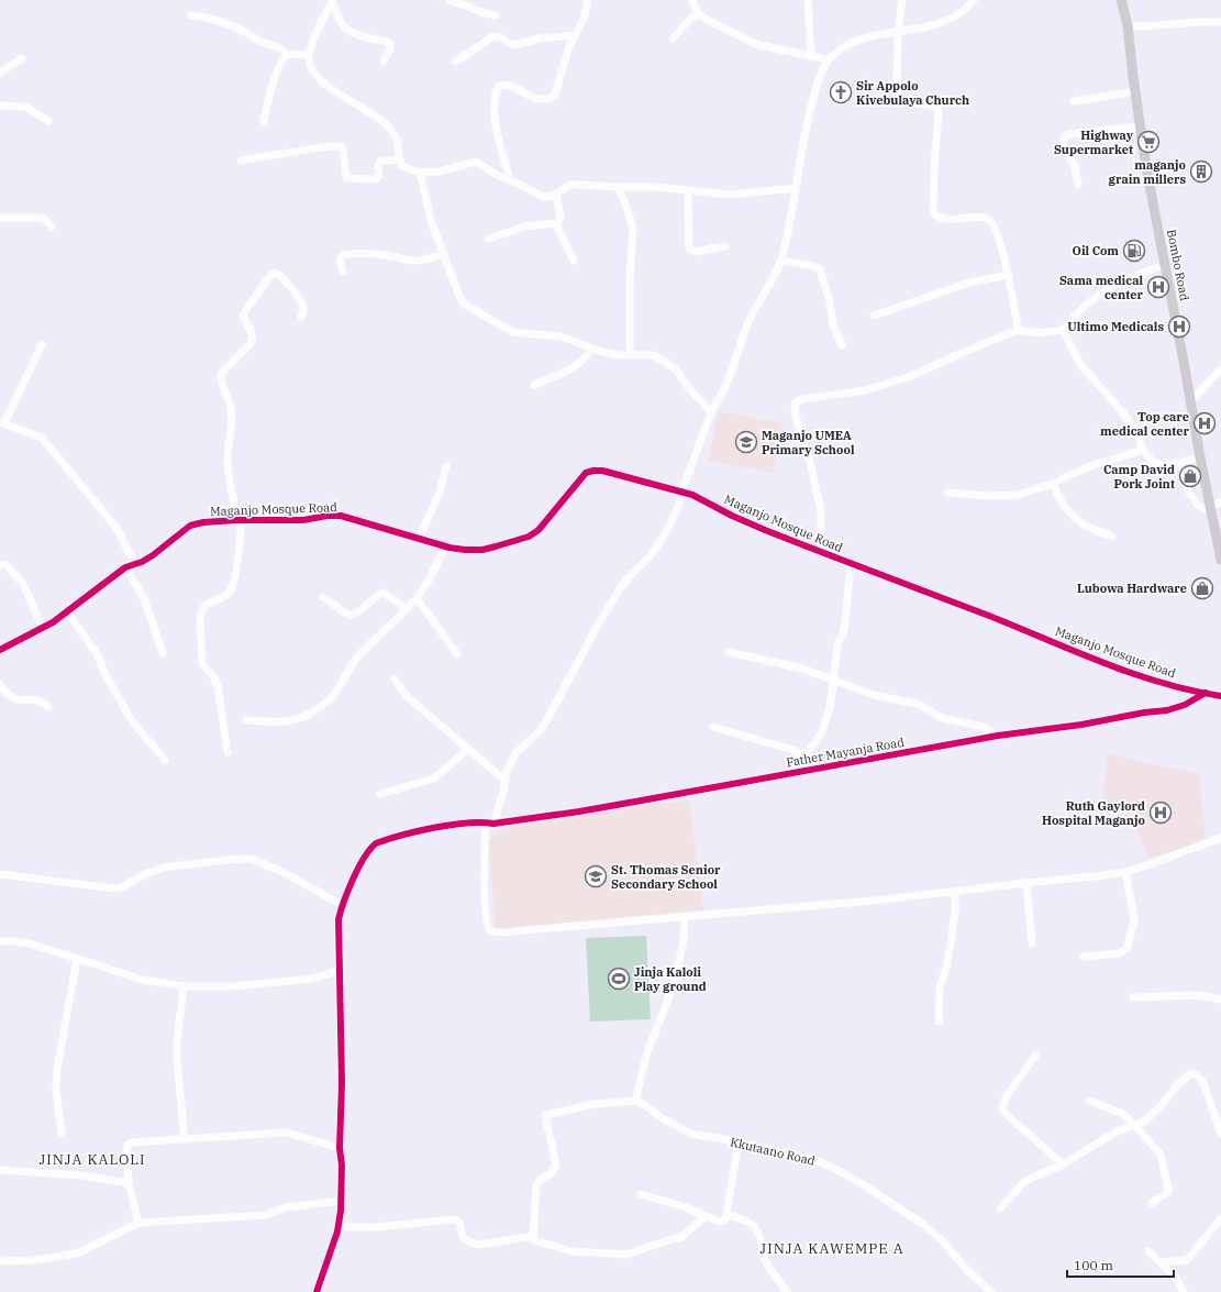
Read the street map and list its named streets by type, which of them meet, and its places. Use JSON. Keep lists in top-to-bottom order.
{
  "streets": {
    "main road": ["Bombo Road"],
    "street": ["Maganjo Mosque Road", "Father Mayanja Road", "Kkutaano Road"]
  },
  "crossings": [
    ["Maganjo Mosque Road", "Father Mayanja Road"]
  ],
  "districts": ["JINJA KALOLI", "JINJA KAWEMPE A"],
  "places": {
    "church": ["Sir Appolo Kivebulaya Church"],
    "supermarket": ["Highway Supermarket"],
    "building": ["maganjo grain millers"],
    "fuel station": ["Oil Com"],
    "hospital": [
      "Sama medical center",
      "Ultimo Medicals",
      "Top care medical center",
      "Ruth Gaylord Hospital Maganjo"
    ],
    "school or university": ["Maganjo UMEA Primary School", "St. Thomas Senior Secondary School"],
    "shop": ["Camp David Pork Joint", "Lubowa Hardware"],
    "sports": ["Jinja Kaloli Play ground"]
  },
  "scale_bar": "100 m"
}
